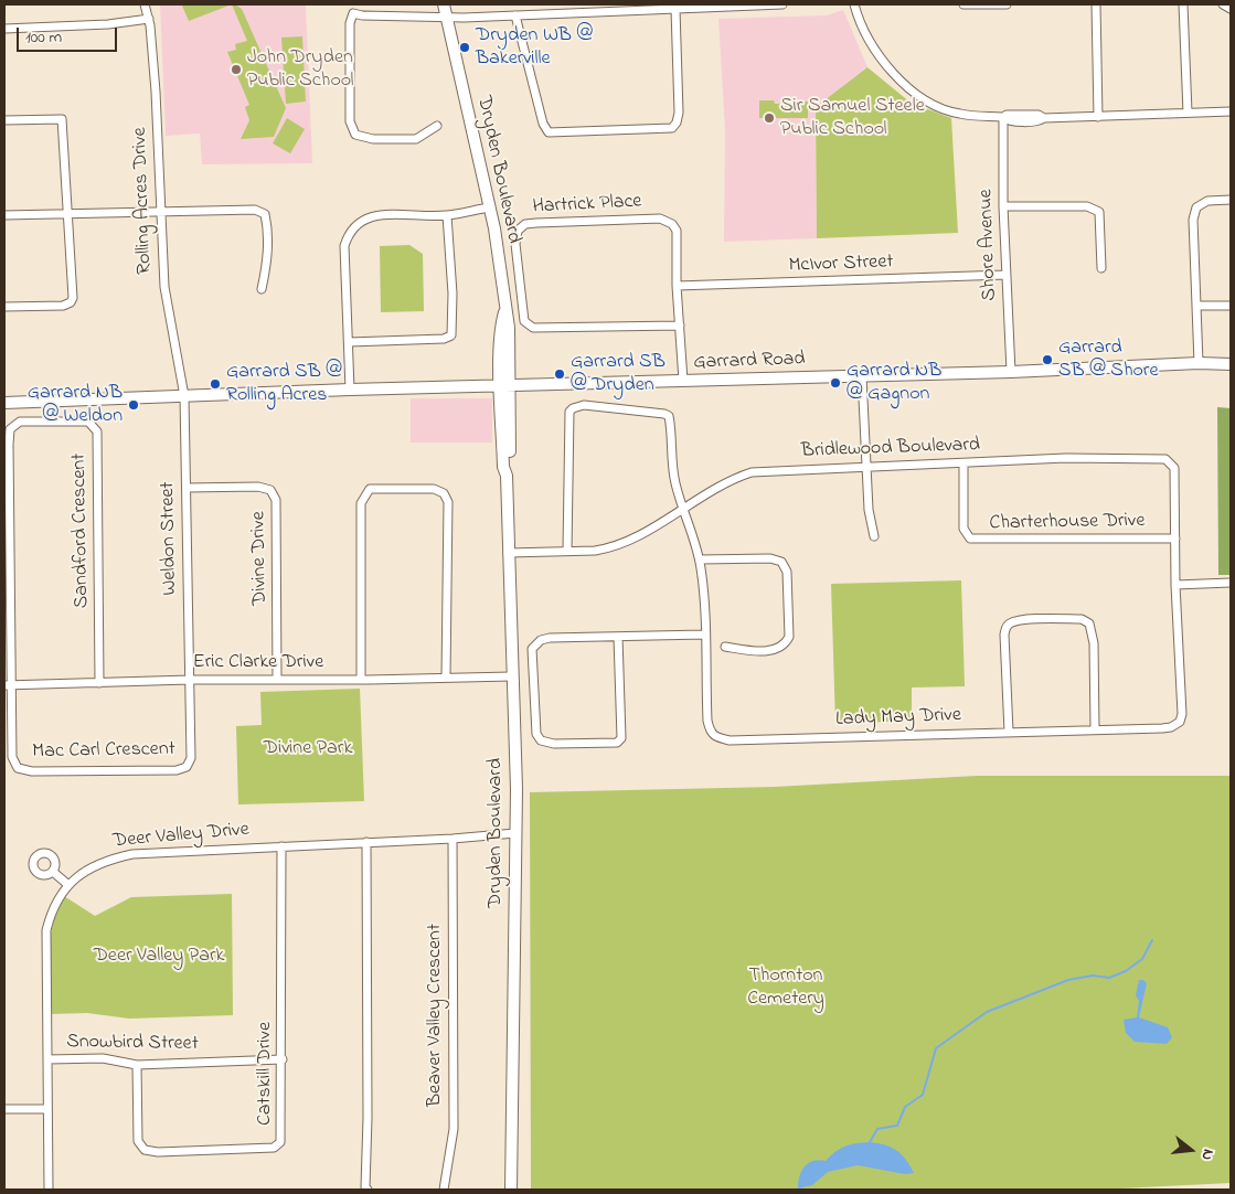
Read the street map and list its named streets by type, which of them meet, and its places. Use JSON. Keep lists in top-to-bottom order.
{
  "streets": {
    "street": [
      "Dryden Boulevard",
      "Rolling Acres Drive",
      "Hartrick Place",
      "Shore Avenue",
      "McIvor Street",
      "Garrard Road",
      "Bridlewood Boulevard",
      "Charterhouse Drive",
      "Sandford Crescent",
      "Weldon Street",
      "Divine Drive",
      "Eric Clarke Drive",
      "Lady May Drive",
      "Mac Carl Crescent",
      "Deer Valley Drive",
      "Beaver Valley Crescent",
      "Snowbird Street",
      "Catskill Drive"
    ]
  },
  "crossings": [
    ["Dryden Boulevard", "Garrard Road"],
    ["Dryden Boulevard", "Bridlewood Boulevard"],
    ["Dryden Boulevard", "Eric Clarke Drive"],
    ["Dryden Boulevard", "Deer Valley Drive"],
    ["Rolling Acres Drive", "Garrard Road"],
    ["Rolling Acres Drive", "Weldon Street"],
    ["Hartrick Place", "McIvor Street"],
    ["Hartrick Place", "Garrard Road"],
    ["Shore Avenue", "McIvor Street"],
    ["Shore Avenue", "Garrard Road"],
    ["Garrard Road", "Weldon Street"],
    ["Bridlewood Boulevard", "Charterhouse Drive"],
    ["Bridlewood Boulevard", "Lady May Drive"],
    ["Sandford Crescent", "Eric Clarke Drive"],
    ["Sandford Crescent", "Mac Carl Crescent"],
    ["Weldon Street", "Divine Drive"],
    ["Weldon Street", "Eric Clarke Drive"],
    ["Weldon Street", "Mac Carl Crescent"],
    ["Divine Drive", "Eric Clarke Drive"],
    ["Eric Clarke Drive", "Mac Carl Crescent"],
    ["Deer Valley Drive", "Beaver Valley Crescent"],
    ["Deer Valley Drive", "Snowbird Street"],
    ["Deer Valley Drive", "Catskill Drive"],
    ["Snowbird Street", "Catskill Drive"]
  ],
  "parks": ["Divine Park", "Deer Valley Park", "Thornton Cemetery"],
  "places": [
    "Dryden WB @ Bakerville",
    "John Dryden Public School",
    "Sir Samuel Steele Public School",
    "Garrard SB @ Shore",
    "Garrard SB @ Dryden",
    "Garrard NB @ Gagnon",
    "Garrard SB @ Rolling Acres",
    "Garrard NB @ Weldon"
  ],
  "scale_bar": "100 m",
  "north": "right"
}
